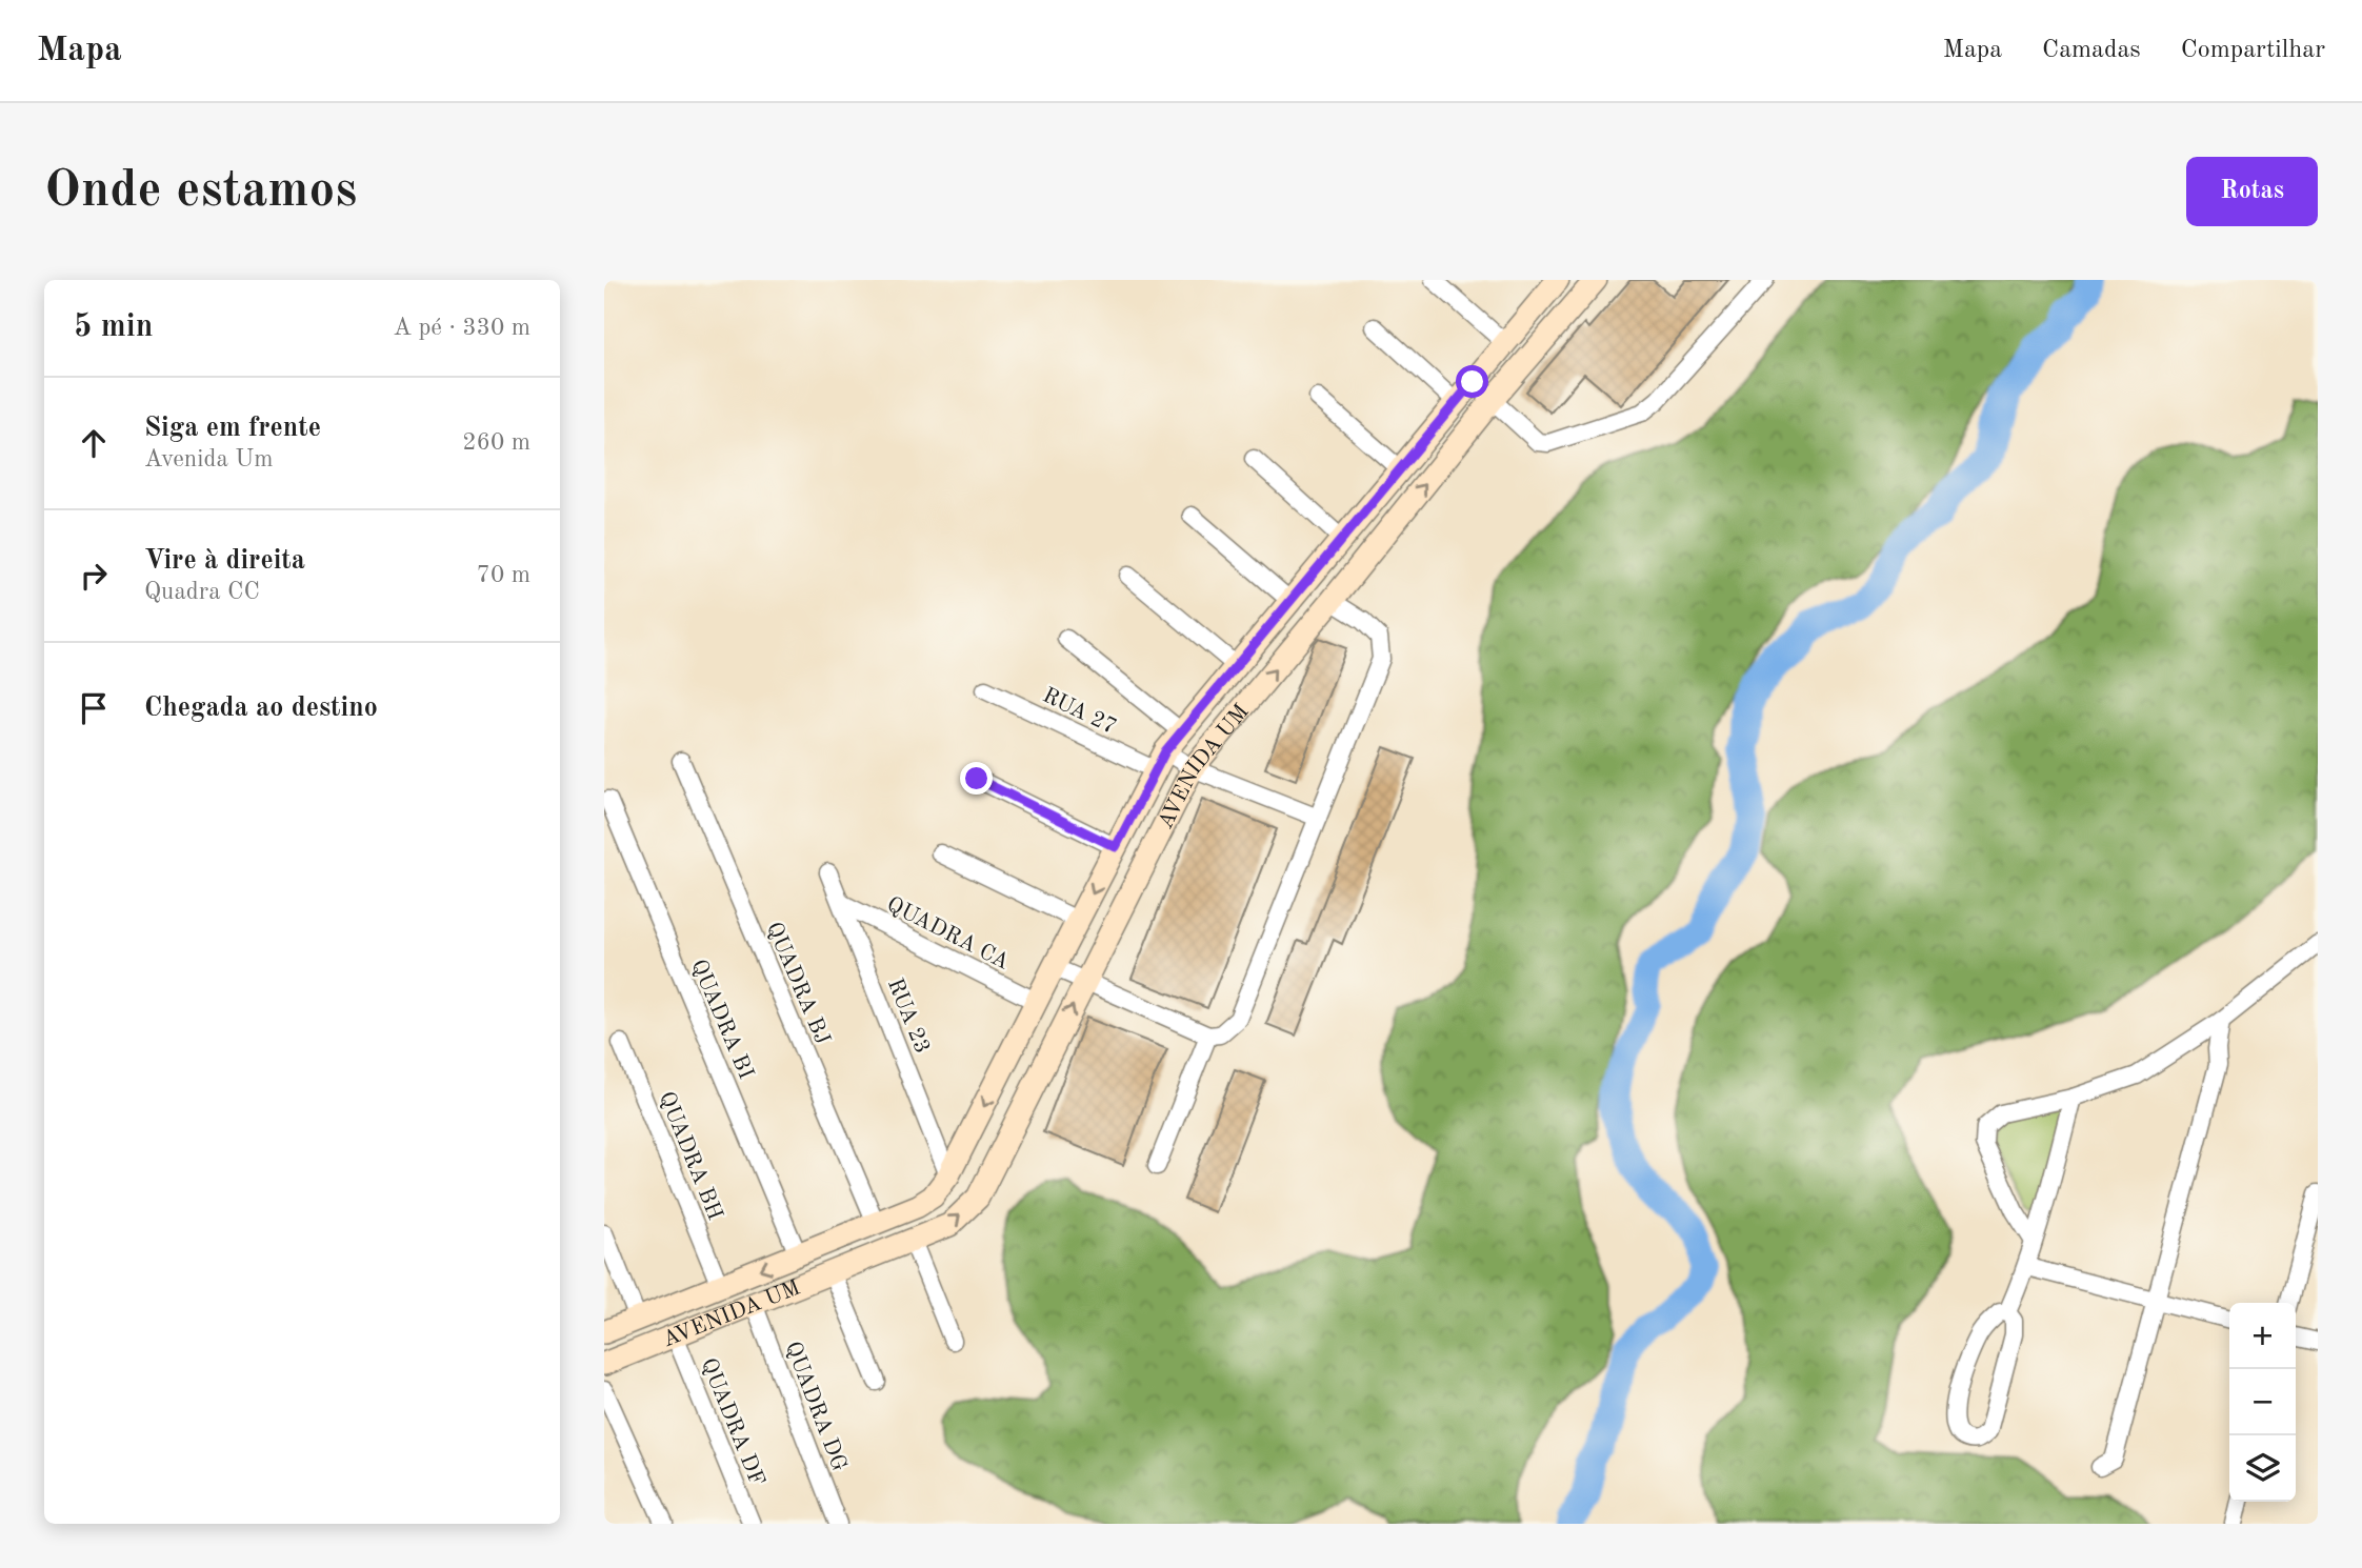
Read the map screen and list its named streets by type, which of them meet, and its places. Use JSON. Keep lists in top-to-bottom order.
{
  "streets": {
    "street": [
      "RUA 27",
      "AVENIDA UM",
      "QUADRA CA",
      "QUADRA BJ",
      "RUA 23",
      "QUADRA BI",
      "QUADRA BH",
      "QUADRA DG",
      "QUADRA DF"
    ]
  },
  "crossings": [
    ["RUA 27", "AVENIDA UM"],
    ["AVENIDA UM", "QUADRA CA"],
    ["AVENIDA UM", "QUADRA BJ"],
    ["AVENIDA UM", "RUA 23"],
    ["AVENIDA UM", "QUADRA BI"],
    ["AVENIDA UM", "QUADRA BH"],
    ["AVENIDA UM", "QUADRA DG"],
    ["AVENIDA UM", "QUADRA DF"],
    ["QUADRA CA", "RUA 23"]
  ],
  "page": {
    "header": "Mapa",
    "nav": ["Mapa", "Camadas", "Compartilhar"],
    "buttons": "Rotas",
    "title": "Onde estamos",
    "heading": ["5 min", "A pé · 330 m"],
    "list": [
      ["Siga em frente", "Avenida Um", "260 m"],
      ["Vire à direita", "Quadra CC", "70 m"],
      "Chegada ao destino"
    ],
    "map_buttons": ["+", "−"]
  }
}
